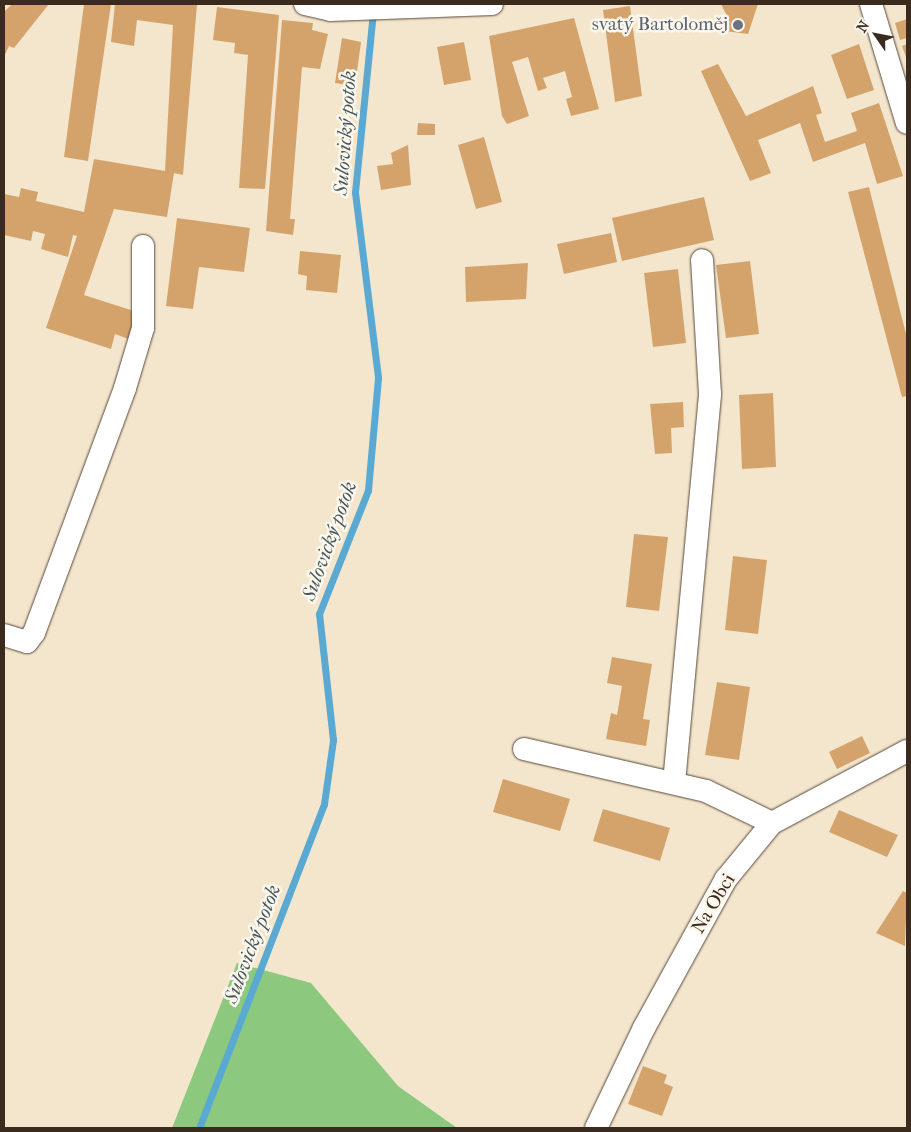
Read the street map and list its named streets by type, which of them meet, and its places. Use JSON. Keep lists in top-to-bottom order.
{
  "streets": {
    "street": ["Na Obci"]
  },
  "water": ["Sulovický potok"],
  "places": ["svatý Bartoloměj"],
  "north": "top left"
}
